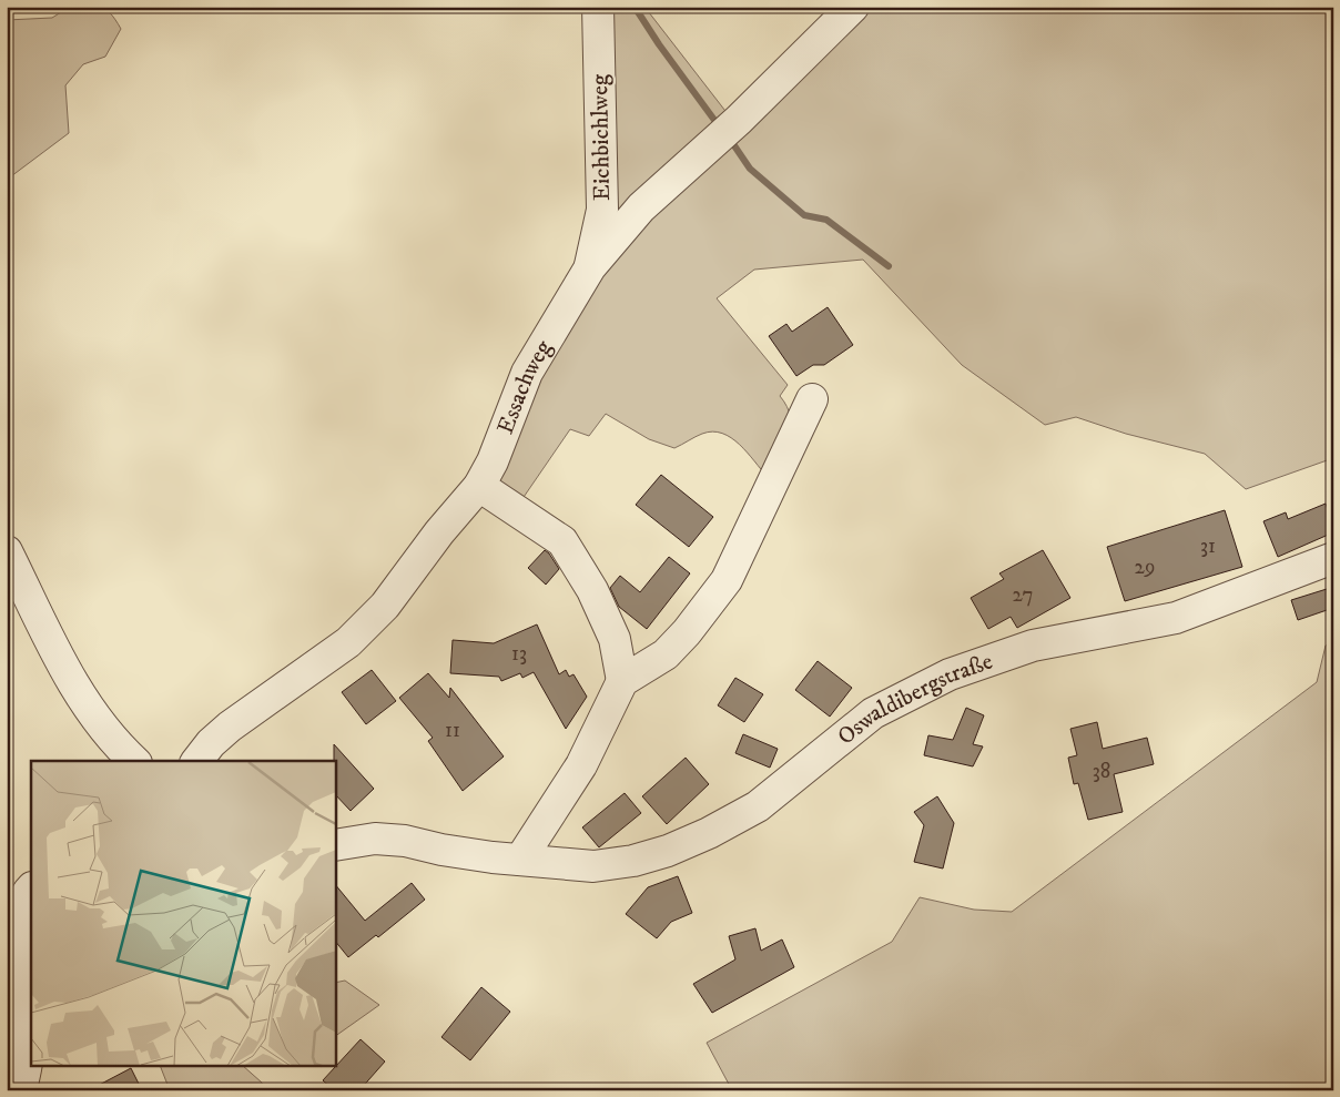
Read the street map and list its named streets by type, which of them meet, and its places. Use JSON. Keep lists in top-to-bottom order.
{
  "streets": {
    "street": ["Eichbichlweg", "Essachweg", "Oswaldibergstraße"]
  },
  "crossings": [
    ["Eichbichlweg", "Essachweg"]
  ],
  "house_numbers": [
    "31",
    "29",
    "27",
    "13",
    "11",
    "38"
  ]
}
